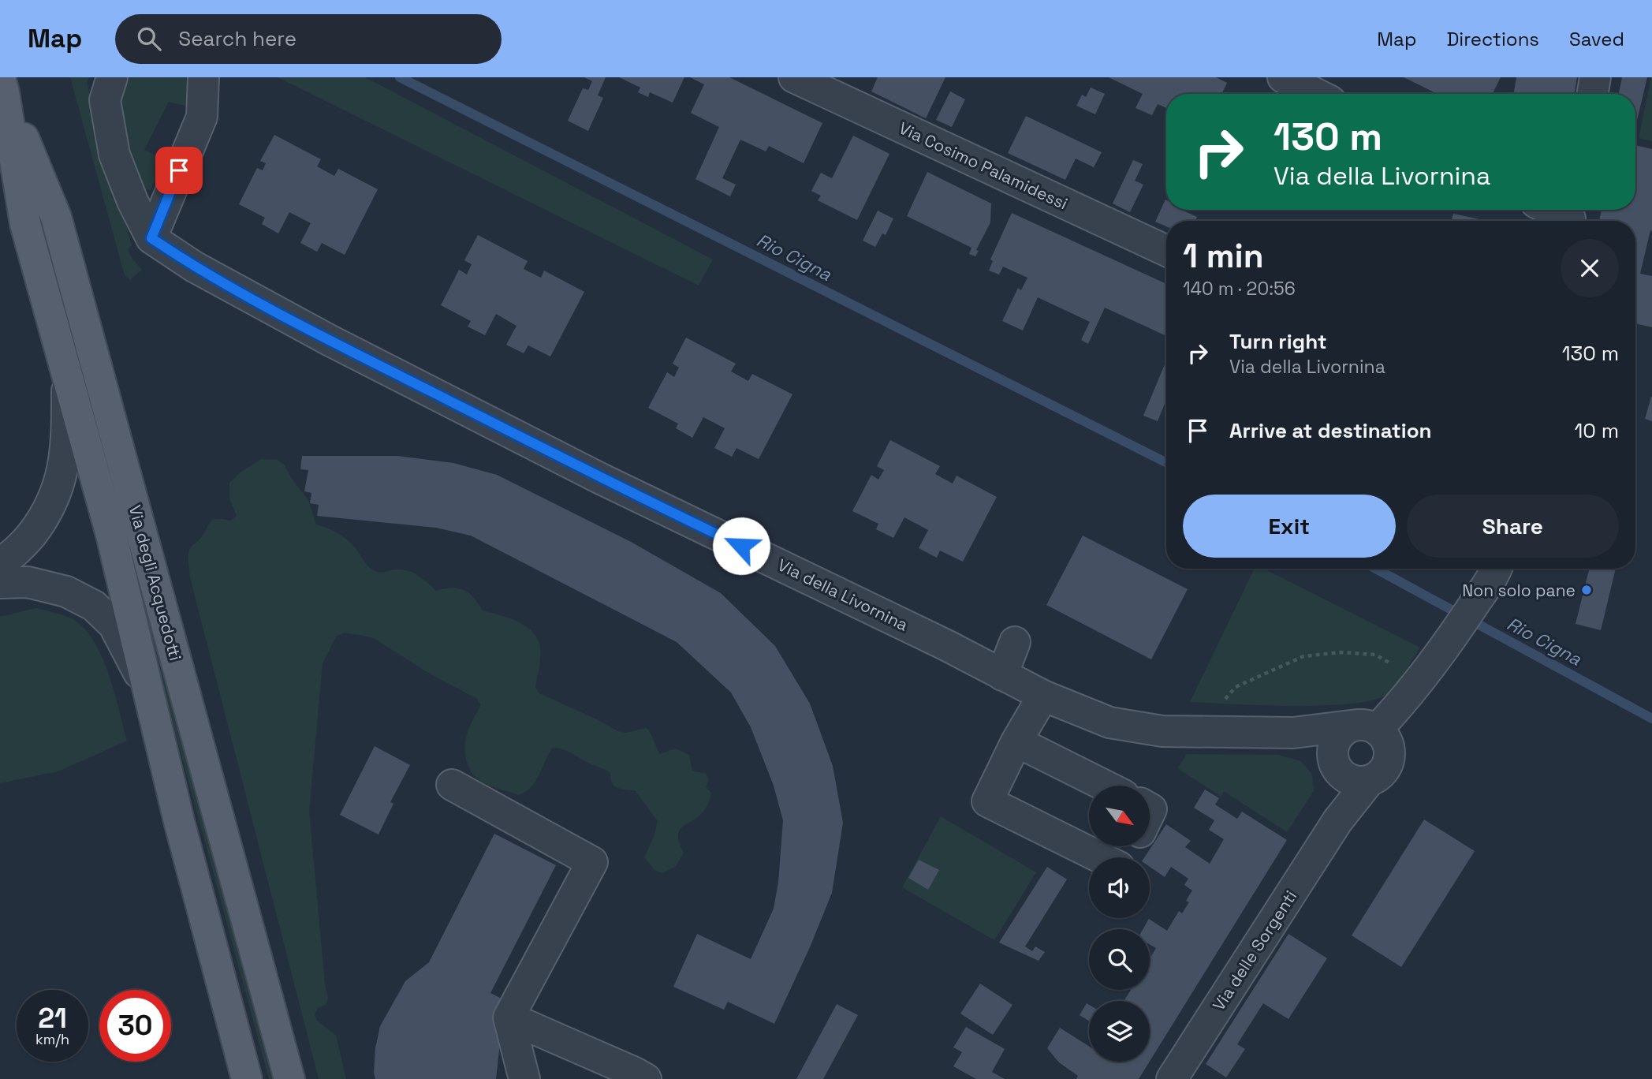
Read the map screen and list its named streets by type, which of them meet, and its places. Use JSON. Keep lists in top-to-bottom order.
{
  "streets": {
    "main road": ["Via degli Acquedotti"],
    "street": ["Via Cosimo Palamidessi", "Via della Livornina", "Via delle Sorgenti"]
  },
  "crossings": [
    ["Via della Livornina", "Via delle Sorgenti"]
  ],
  "water": ["Rio Cigna"],
  "places": ["Non solo pane"],
  "north": "bottom right",
  "page": {
    "header": "Map",
    "search": "Search here",
    "nav": ["Map", "Directions", "Saved"],
    "turn": ["130 m", "Via della Livornina"],
    "heading": ["1 min", "140 m · 20:56"],
    "list": [
      {
        "name": "Turn right",
        "note": "Via della Livornina",
        "value": "130 m"
      },
      {
        "name": "Arrive at destination",
        "value": "10 m"
      }
    ],
    "buttons": ["Exit", "Share"],
    "speed": "21 km/h",
    "limit": "30"
  }
}
